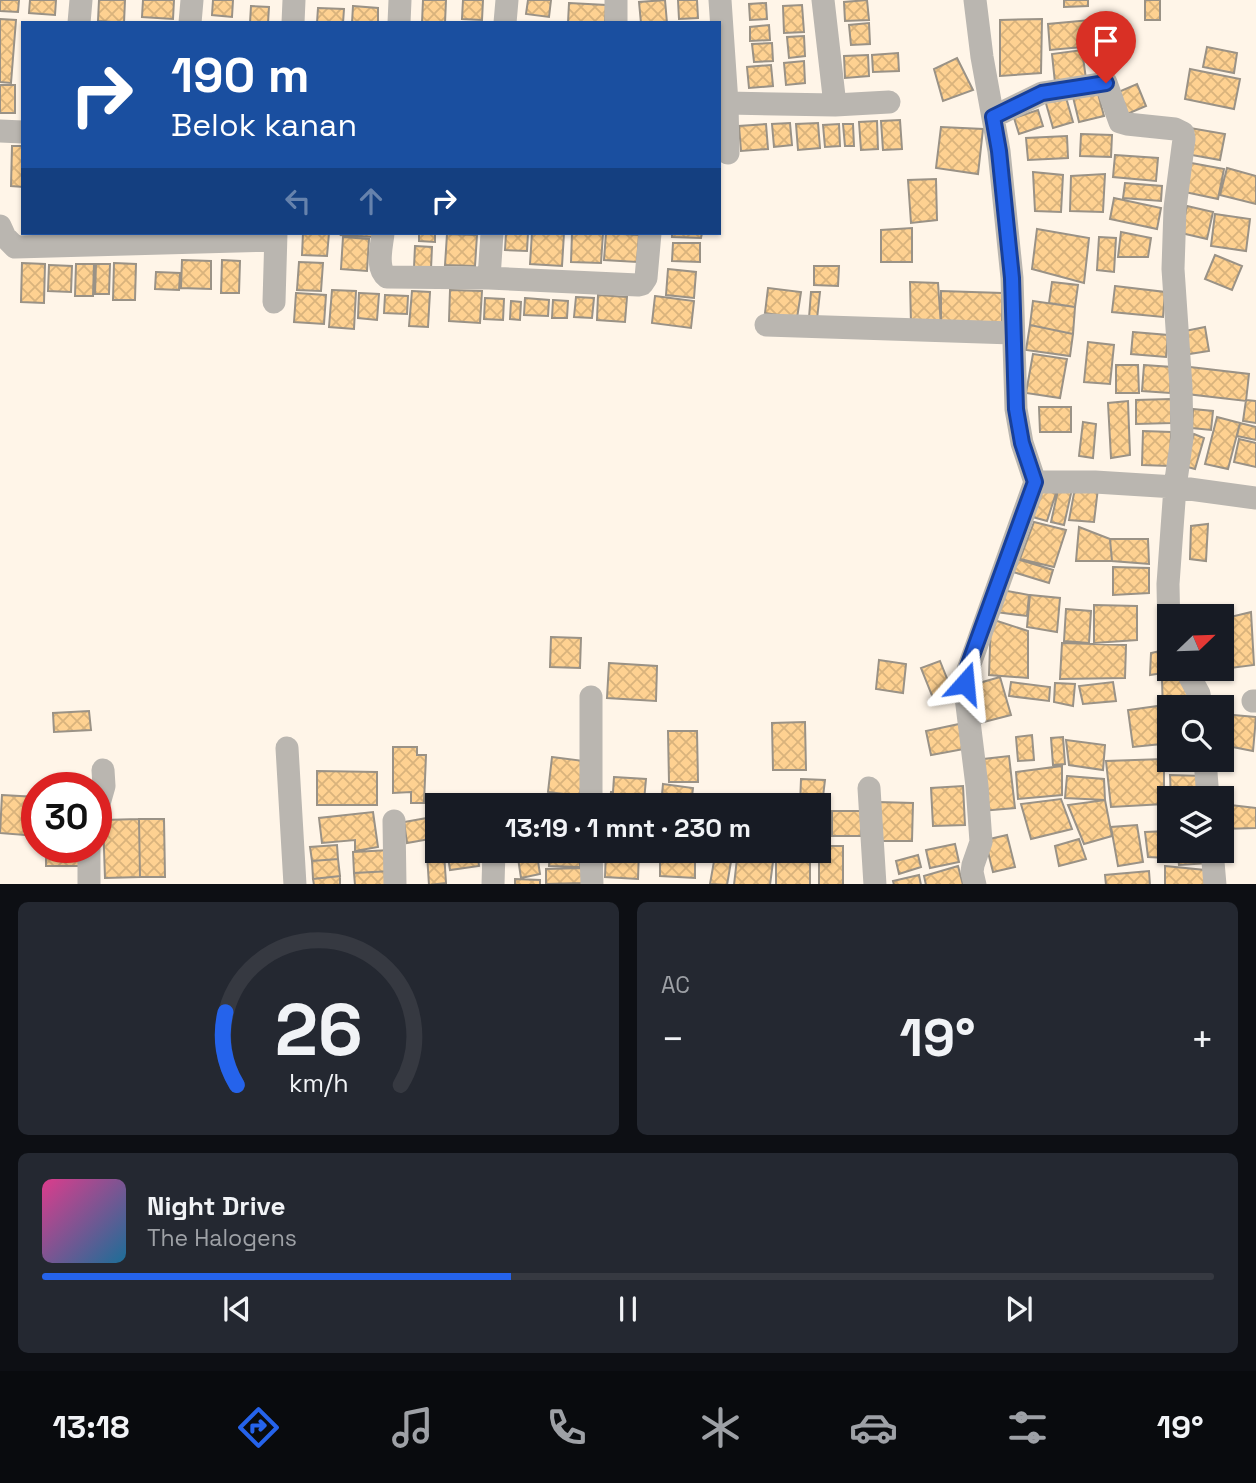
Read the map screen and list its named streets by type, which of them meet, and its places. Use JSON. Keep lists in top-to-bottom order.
{
  "north": "top right",
  "page": {
    "turn": ["190 m", "Belok kanan"],
    "limit": "30",
    "trip": "13:19 · 1 mnt · 230 m",
    "tile": "AC",
    "heat": ["−", "19°", "+"],
    "song": ["Night Drive", "The Halogens"],
    "tabs": ["13:18", "19°"],
    "gauge": ["26", "km/h"]
  }
}
